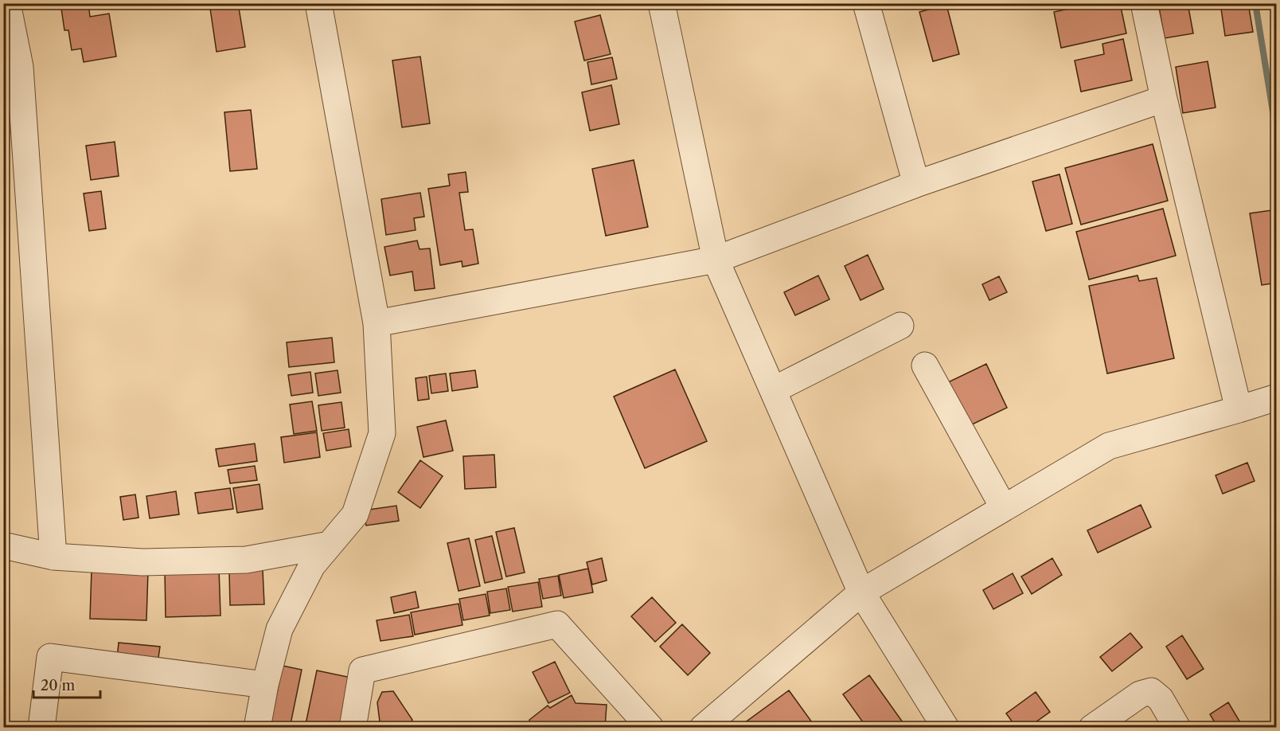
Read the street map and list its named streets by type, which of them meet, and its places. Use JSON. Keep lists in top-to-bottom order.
{
  "scale_bar": "20 m"
}
